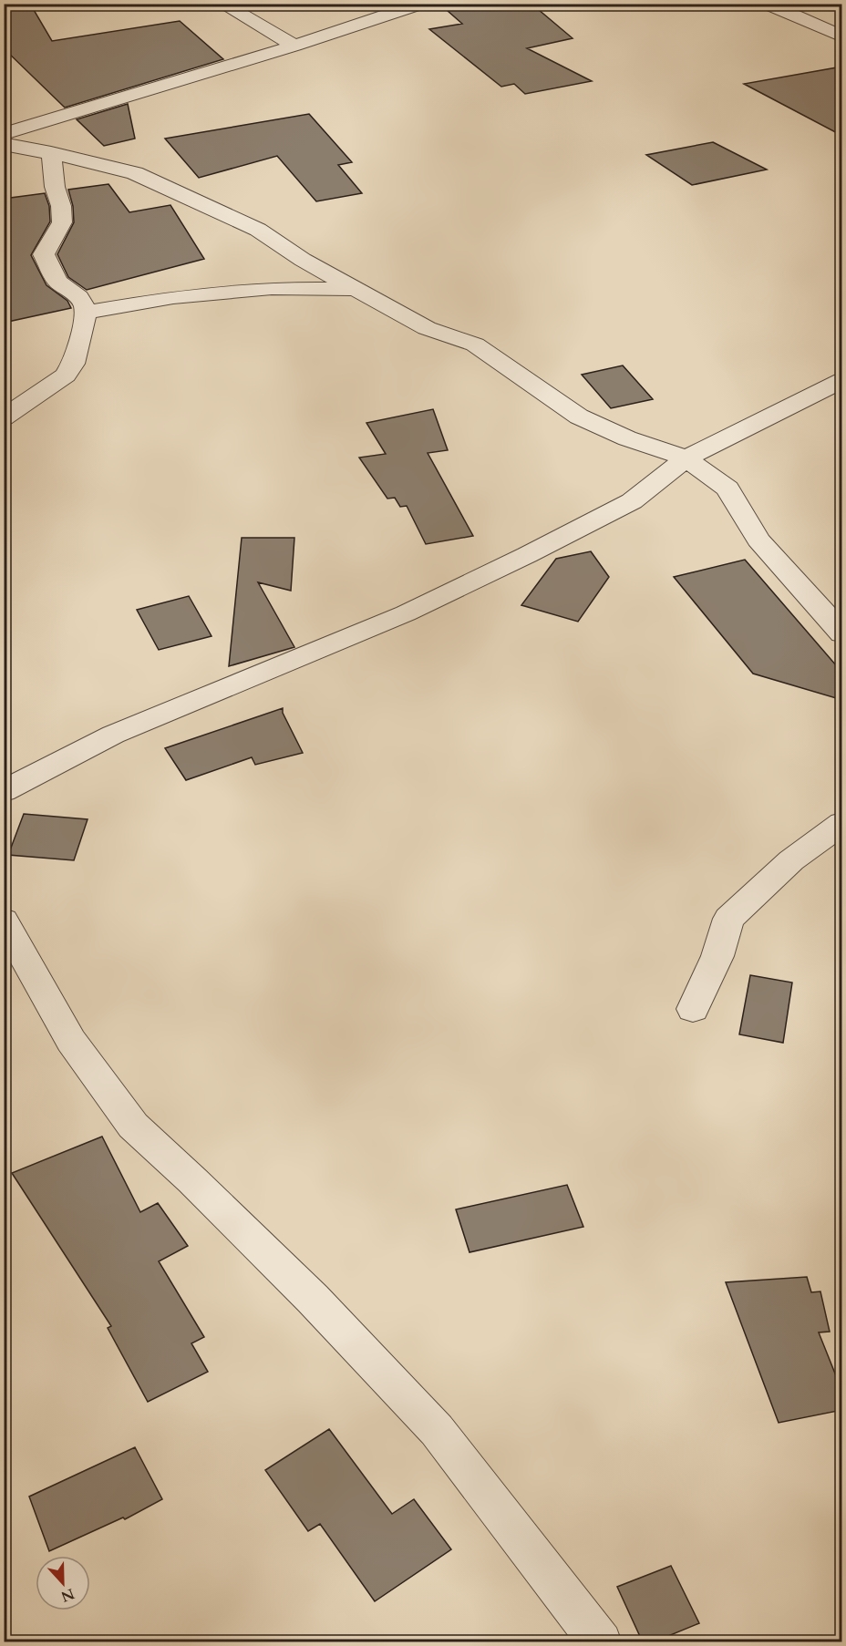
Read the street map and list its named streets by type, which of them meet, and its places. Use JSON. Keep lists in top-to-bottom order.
{
  "north": "bottom"
}
